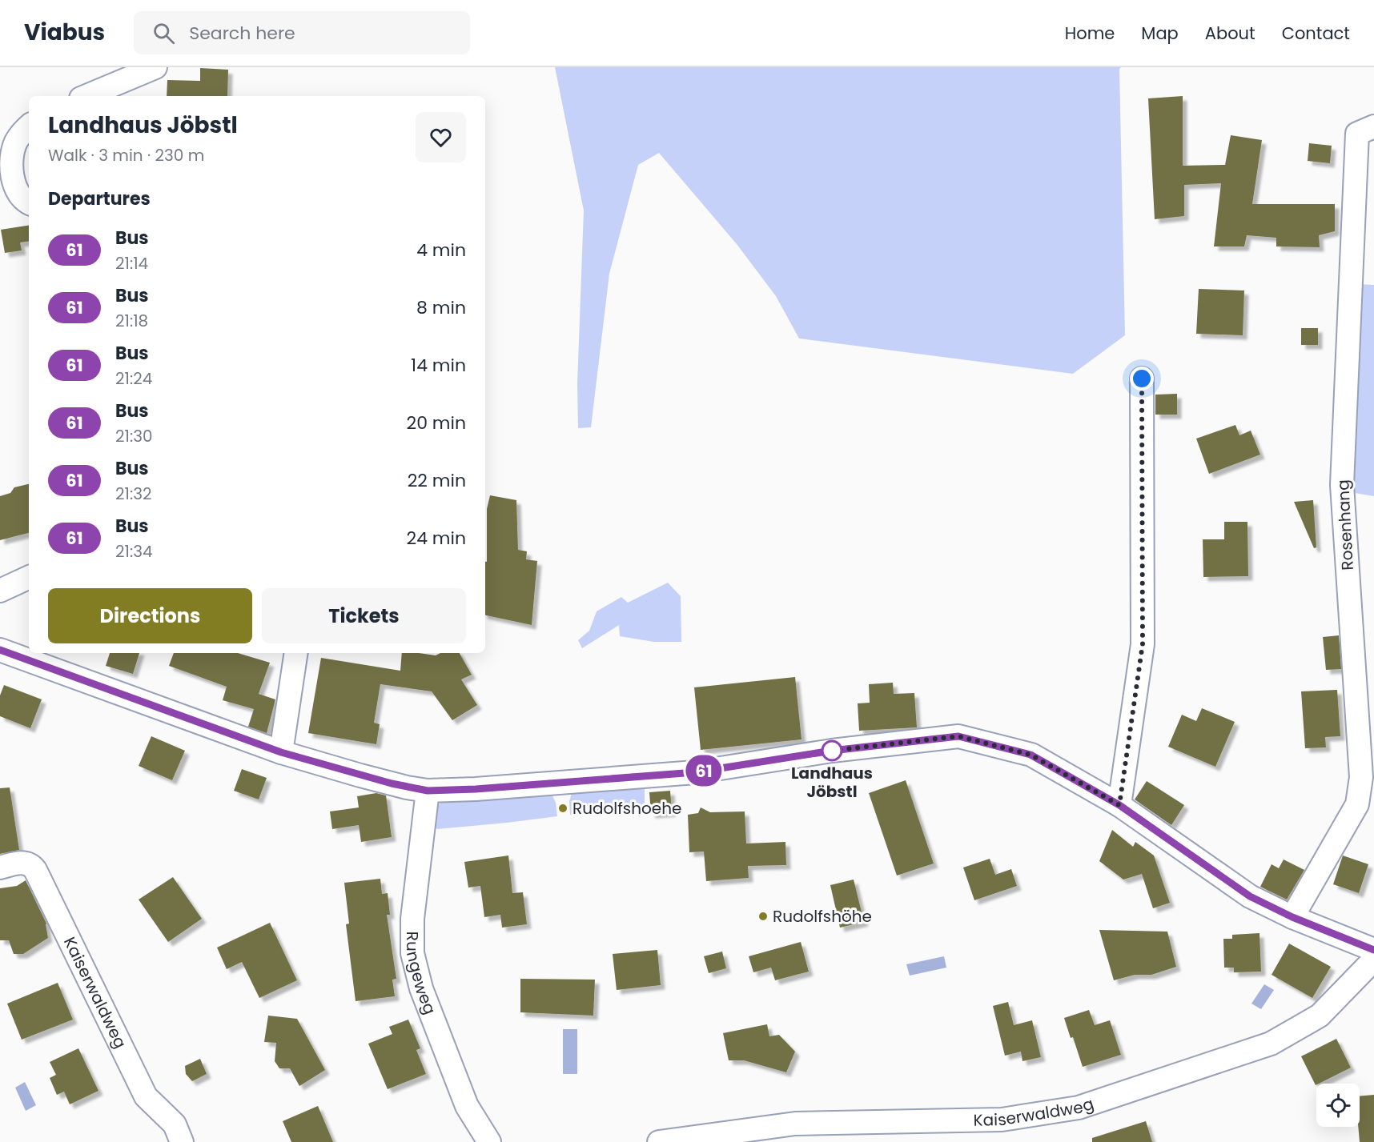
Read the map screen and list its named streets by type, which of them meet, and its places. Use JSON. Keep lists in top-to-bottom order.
{
  "streets": {
    "street": ["Rosenhang", "Rungeweg", "Kaiserwaldweg"]
  },
  "places": ["Landhaus Jöbstl", "Rudolfshoehe", "Rudolfshöhe"],
  "lines": ["bus line 61"],
  "page": {
    "header": "Viabus",
    "search": "Search here",
    "nav": [
      "Home",
      "Map",
      "About",
      "Contact"
    ],
    "on_map": "61",
    "heading": [
      ["Landhaus Jöbstl", "Walk · 3 min · 230 m"],
      "Departures"
    ],
    "list": [
      {
        "mark": "61",
        "name": "Bus",
        "note": "21:14",
        "value": "4 min"
      },
      {
        "mark": "61",
        "name": "Bus",
        "note": "21:18",
        "value": "8 min"
      },
      {
        "mark": "61",
        "name": "Bus",
        "note": "21:24",
        "value": "14 min"
      },
      {
        "mark": "61",
        "name": "Bus",
        "note": "21:30",
        "value": "20 min"
      },
      {
        "mark": "61",
        "name": "Bus",
        "note": "21:32",
        "value": "22 min"
      },
      {
        "mark": "61",
        "name": "Bus",
        "note": "21:34",
        "value": "24 min"
      }
    ],
    "buttons": ["Directions", "Tickets"]
  }
}
